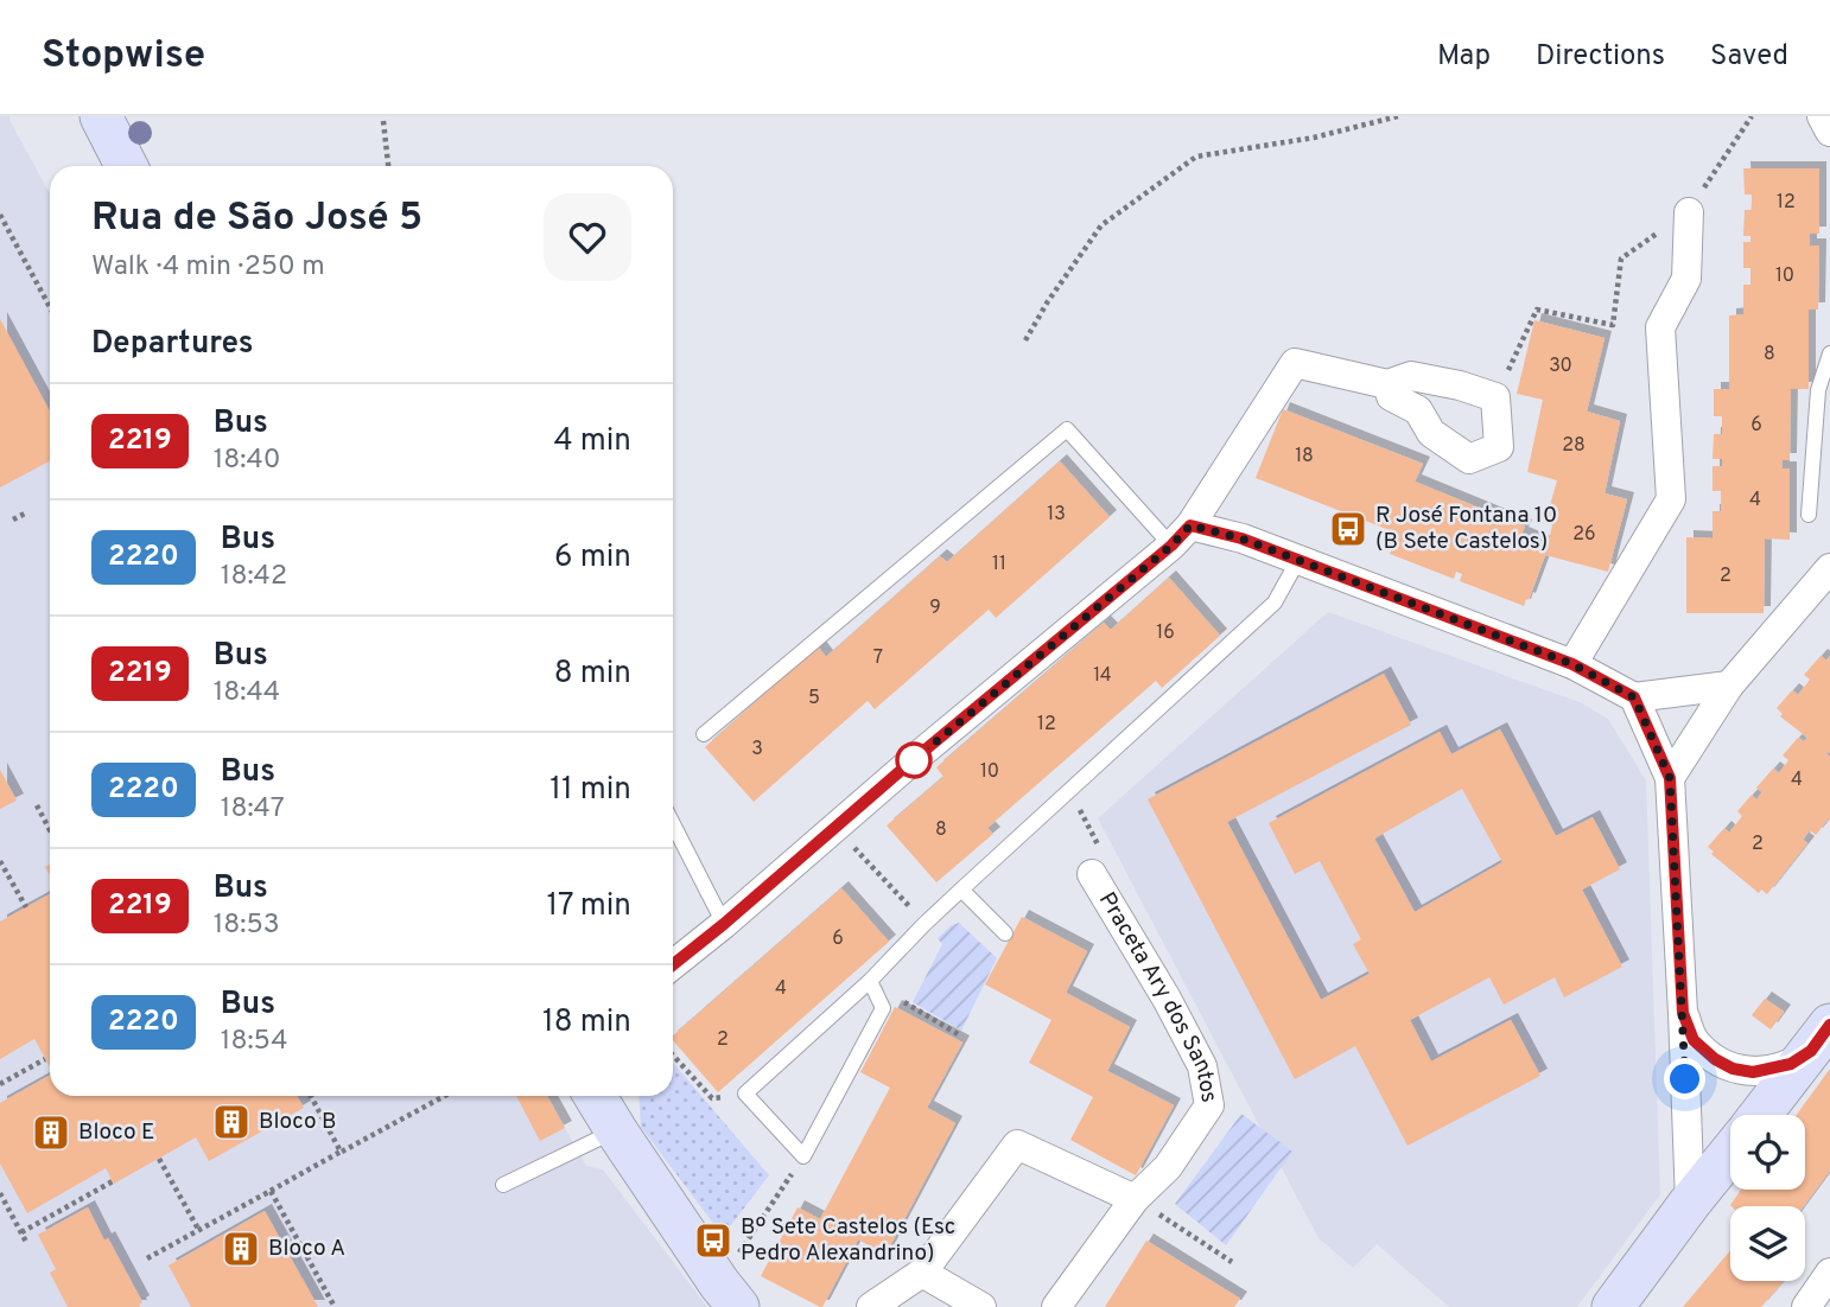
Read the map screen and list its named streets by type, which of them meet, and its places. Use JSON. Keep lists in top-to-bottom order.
{
  "streets": {
    "street": ["Praceta Ary dos Santos"]
  },
  "places": {
    "bus stop": ["R José Fontana 10 (B Sete Castelos)", "Bº Sete Castelos (Esc Pedro Alexandrino)"],
    "building": ["Bloco B", "Bloco E", "Bloco A"]
  },
  "lines": ["bus line 2219"],
  "house_numbers": [
    "12",
    "10",
    "8",
    "30",
    "6",
    "28",
    "18",
    "4",
    "13",
    "26",
    "11",
    "2",
    "9",
    "16",
    "7",
    "14",
    "5",
    "12",
    "3",
    "10",
    "4",
    "8",
    "2",
    "6",
    "4",
    "2"
  ],
  "page": {
    "header": "Stopwise",
    "nav": ["Map", "Directions", "Saved"],
    "heading": [
      ["Rua de São José 5", "Walk · 4 min · 250 m"],
      "Departures"
    ],
    "list": [
      {
        "mark": "2219",
        "name": "Bus",
        "note": "18:40",
        "value": "4 min"
      },
      {
        "mark": "2220",
        "name": "Bus",
        "note": "18:42",
        "value": "6 min"
      },
      {
        "mark": "2219",
        "name": "Bus",
        "note": "18:44",
        "value": "8 min"
      },
      {
        "mark": "2220",
        "name": "Bus",
        "note": "18:47",
        "value": "11 min"
      },
      {
        "mark": "2219",
        "name": "Bus",
        "note": "18:53",
        "value": "17 min"
      },
      {
        "mark": "2220",
        "name": "Bus",
        "note": "18:54",
        "value": "18 min"
      }
    ]
  }
}
